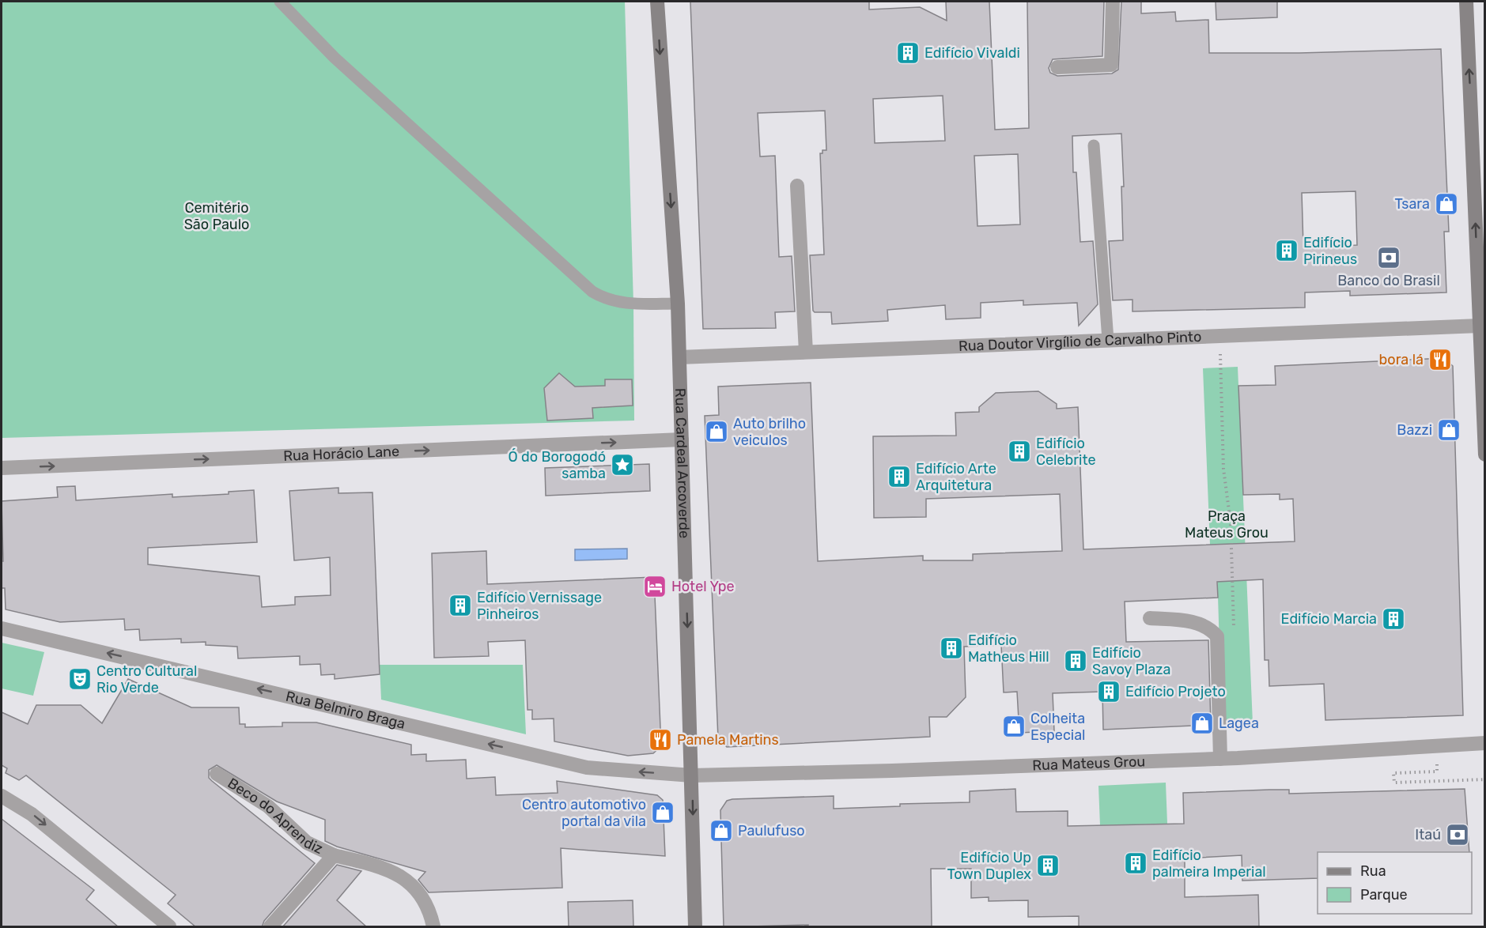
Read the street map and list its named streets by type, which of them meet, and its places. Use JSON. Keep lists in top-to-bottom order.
{
  "streets": {
    "main road": ["Rua Cardeal Arcoverde"],
    "street": [
      "Rua Doutor Virgílio de Carvalho Pinto",
      "Rua Horácio Lane",
      "Rua Belmiro Braga",
      "Rua Mateus Grou",
      "Beco do Aprendiz"
    ]
  },
  "crossings": [
    ["Rua Doutor Virgílio de Carvalho Pinto", "Rua Cardeal Arcoverde"],
    ["Rua Horácio Lane", "Rua Cardeal Arcoverde"],
    ["Rua Cardeal Arcoverde", "Rua Belmiro Braga"],
    ["Rua Cardeal Arcoverde", "Rua Mateus Grou"],
    ["Rua Belmiro Braga", "Rua Mateus Grou"]
  ],
  "one_way": ["Rua Horácio Lane", "Rua Cardeal Arcoverde", "Rua Belmiro Braga"],
  "parks": ["Cemitério São Paulo", "Praça Mateus Grou"],
  "places": {
    "building": [
      "Edifício Vivaldi",
      "Edifício Pirineus",
      "Edifício Celebrite",
      "Edifício Arte Arquitetura",
      "Edifício Vernissage Pinheiros",
      "Edifício Marcia",
      "Edifício Matheus Hill",
      "Edifício Savoy Plaza",
      "Edifício Projeto",
      "Edifício palmeira Imperial",
      "Edifício Up Town Duplex"
    ],
    "shop": [
      "Tsara",
      "Bazzi",
      "Auto brilho veiculos",
      "Lagea",
      "Colheita Especial",
      "Centro automotivo portal da vila",
      "Paulufuso"
    ],
    "bank": ["Banco do Brasil", "Itaú"],
    "restaurant": ["bora lá", "Pamela Martins"],
    "place": ["Ó do Borogodó samba"],
    "hotel": ["Hotel Ype"],
    "theatre": ["Centro Cultural Rio Verde"]
  },
  "legend": ["Rua", "Parque"]
}
